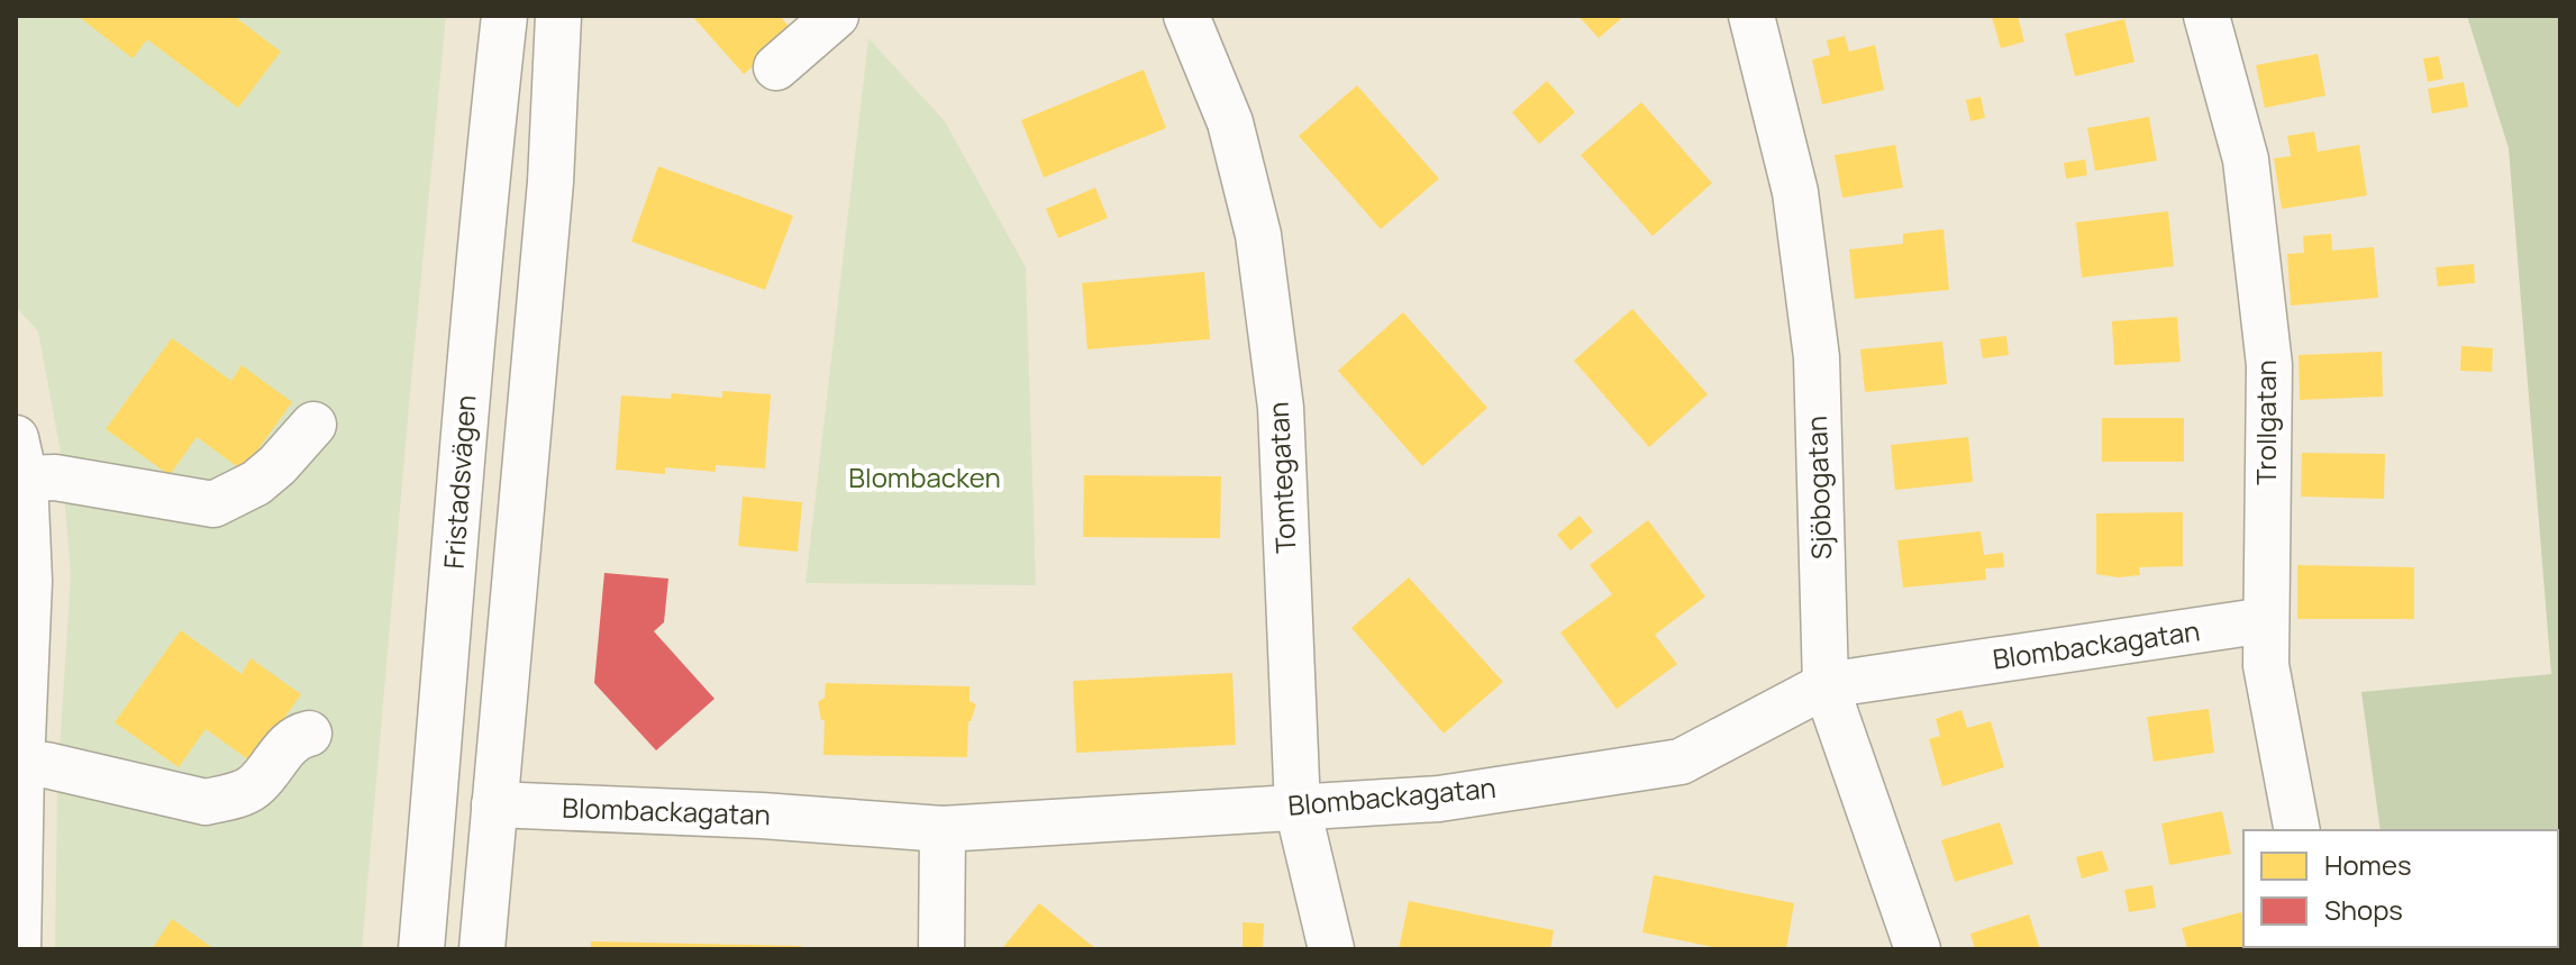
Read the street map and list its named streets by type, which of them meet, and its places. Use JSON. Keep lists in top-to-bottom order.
{
  "streets": {
    "street": [
      "Trollgatan",
      "Tomtegatan",
      "Fristadsvägen",
      "Sjöbogatan",
      "Blombackagatan"
    ]
  },
  "crossings": [
    ["Trollgatan", "Blombackagatan"],
    ["Tomtegatan", "Blombackagatan"],
    ["Sjöbogatan", "Blombackagatan"]
  ],
  "parks": ["Blombacken"],
  "legend": ["Homes", "Shops"]
}
